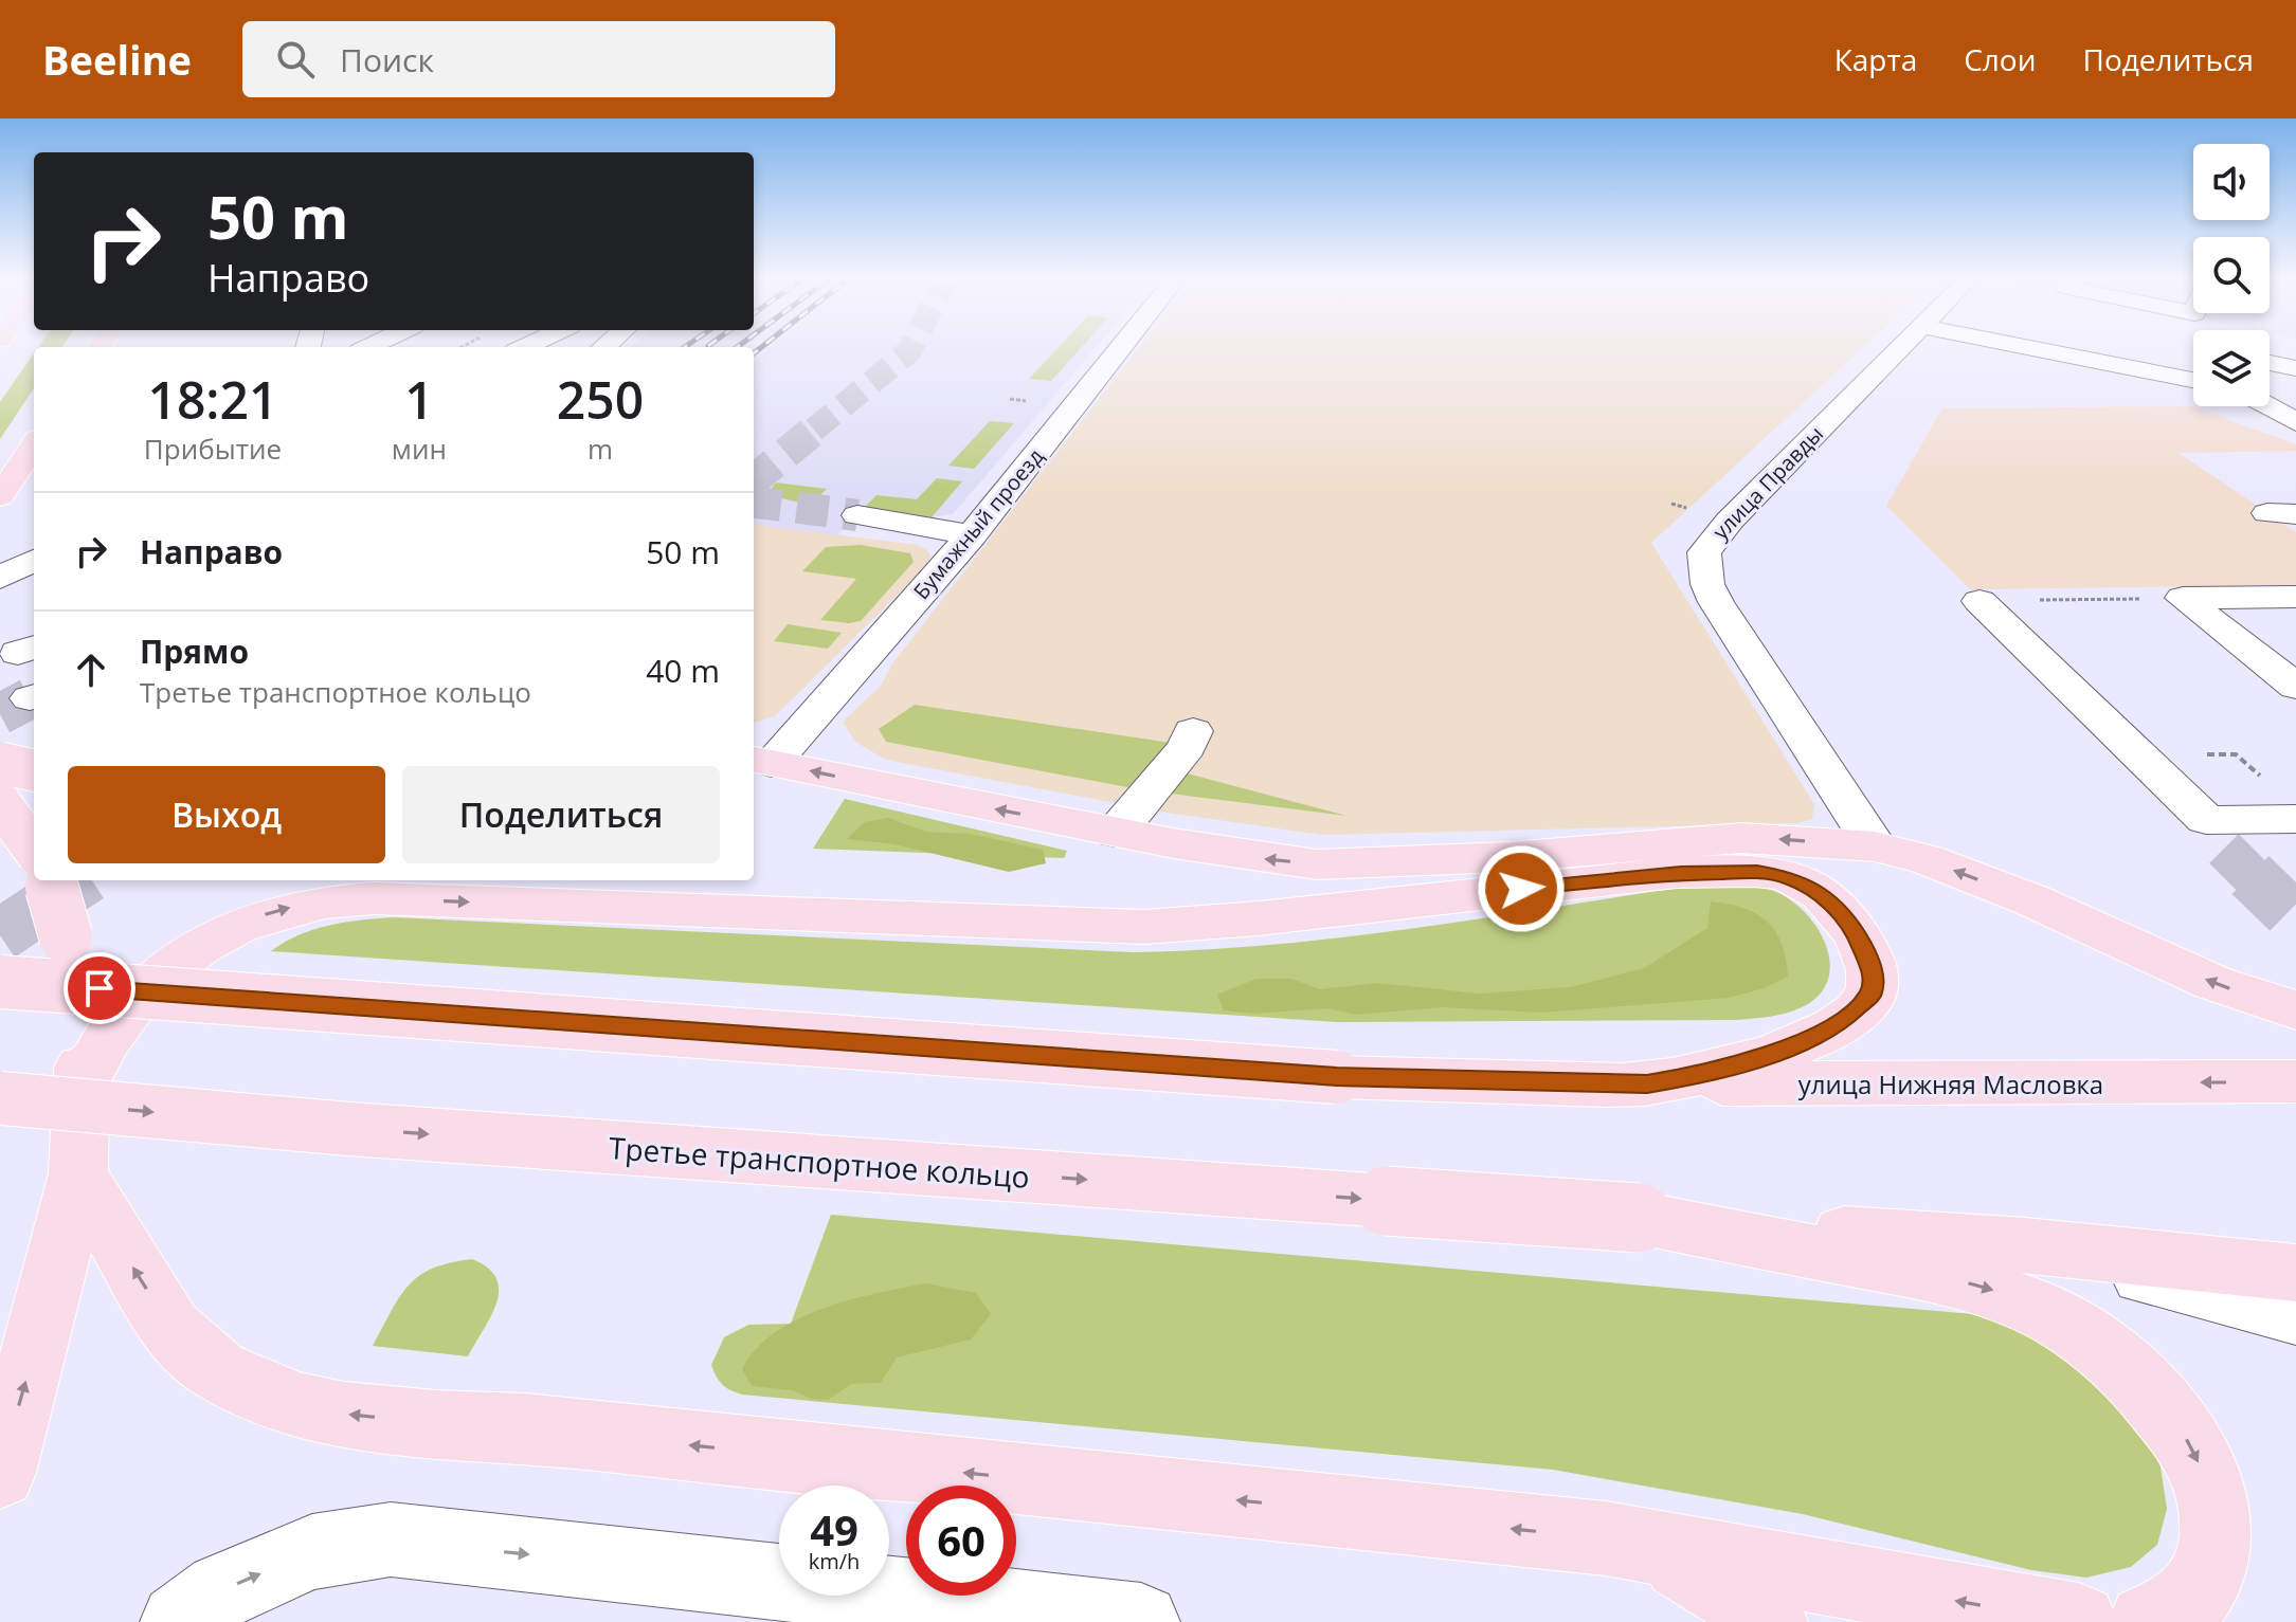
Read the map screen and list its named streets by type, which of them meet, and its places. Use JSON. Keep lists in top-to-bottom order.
{
  "streets": {
    "main road": ["улица Нижняя Масловка", "Третье транспортное кольцо"],
    "street": ["улица Правды", "Бумажный проезд"]
  },
  "page": {
    "header": "Beeline",
    "search": "Поиск",
    "nav": ["Карта", "Слои", "Поделиться"],
    "turn": ["50 m", "Направо"],
    "eta": [
      "18:21",
      "Прибытие",
      "1",
      "мин",
      "250",
      "m"
    ],
    "list": [
      {
        "name": "Направо",
        "value": "50 m"
      },
      {
        "name": "Прямо",
        "note": "Третье транспортное кольцо",
        "value": "40 m"
      }
    ],
    "buttons": ["Выход", "Поделиться"],
    "speed": "49 km/h",
    "limit": "60"
  }
}
